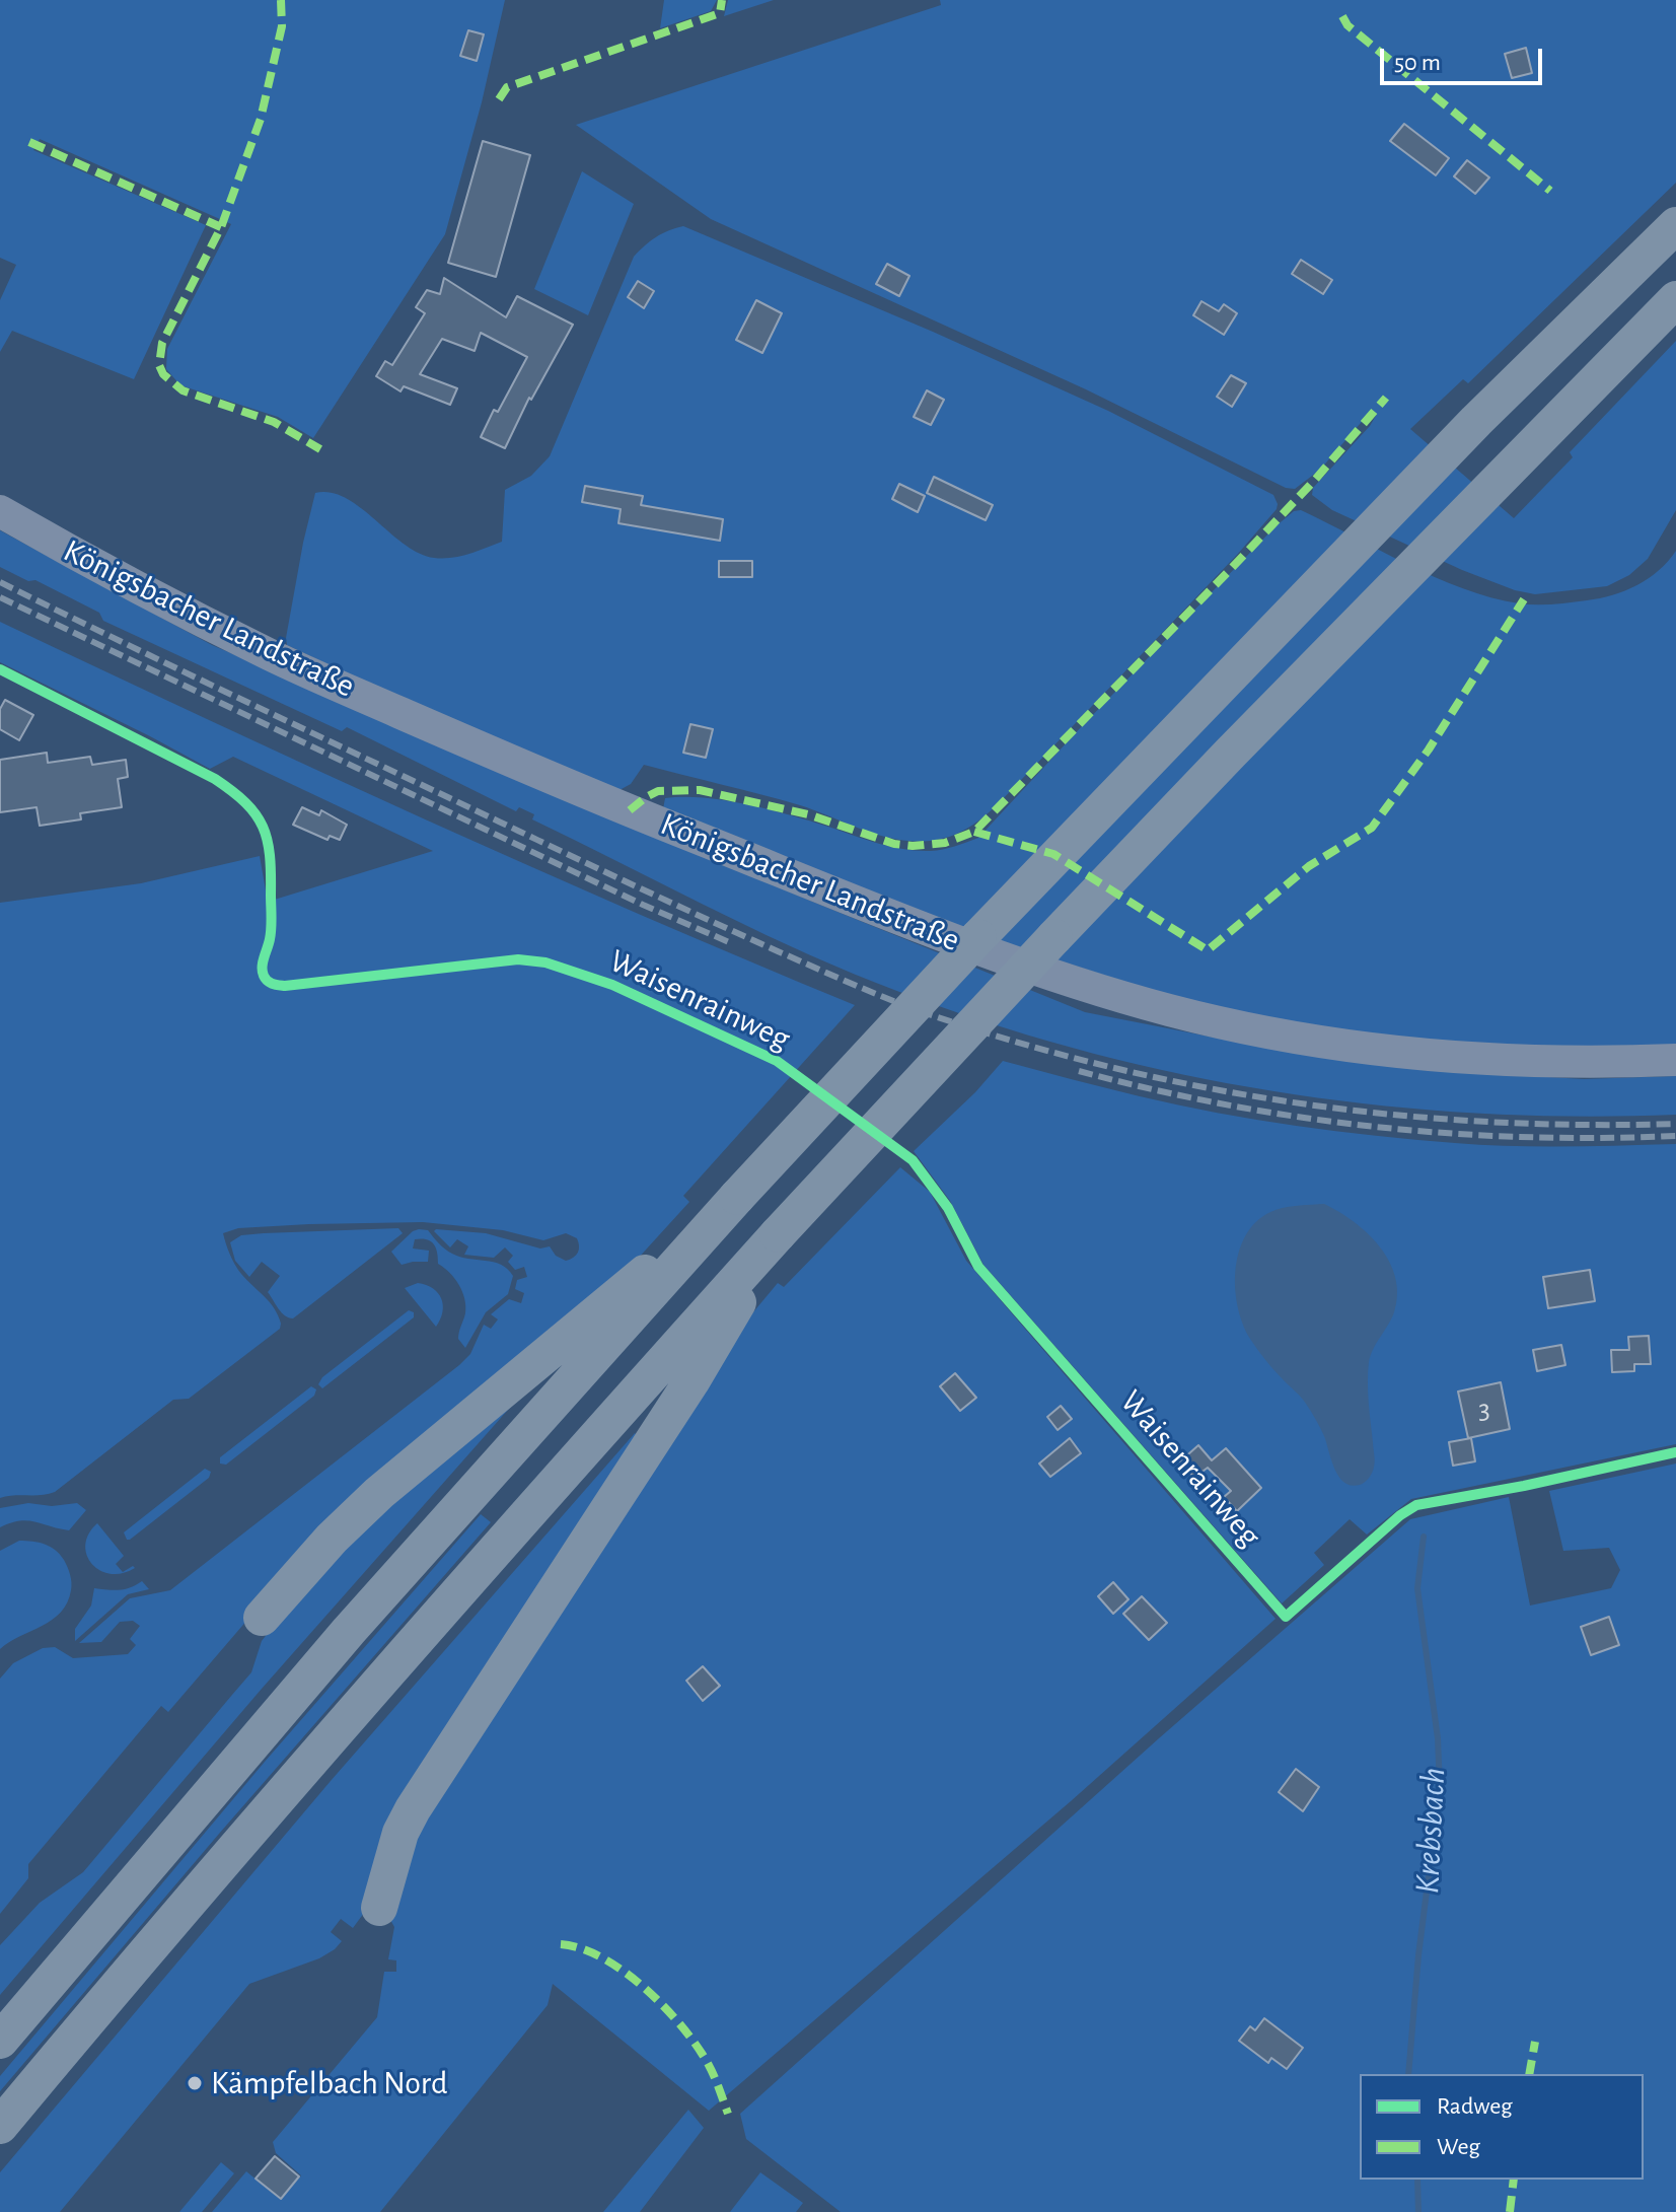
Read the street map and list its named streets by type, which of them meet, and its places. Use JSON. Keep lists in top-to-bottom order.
{
  "streets": {
    "main road": ["Königsbacher Landstraße"],
    "cycle path": ["Waisenrainweg"]
  },
  "water": ["Krebsbach"],
  "places": ["Kämpfelbach Nord"],
  "house_numbers": ["3"],
  "legend": ["Radweg", "Weg"],
  "scale_bar": "50 m"
}
